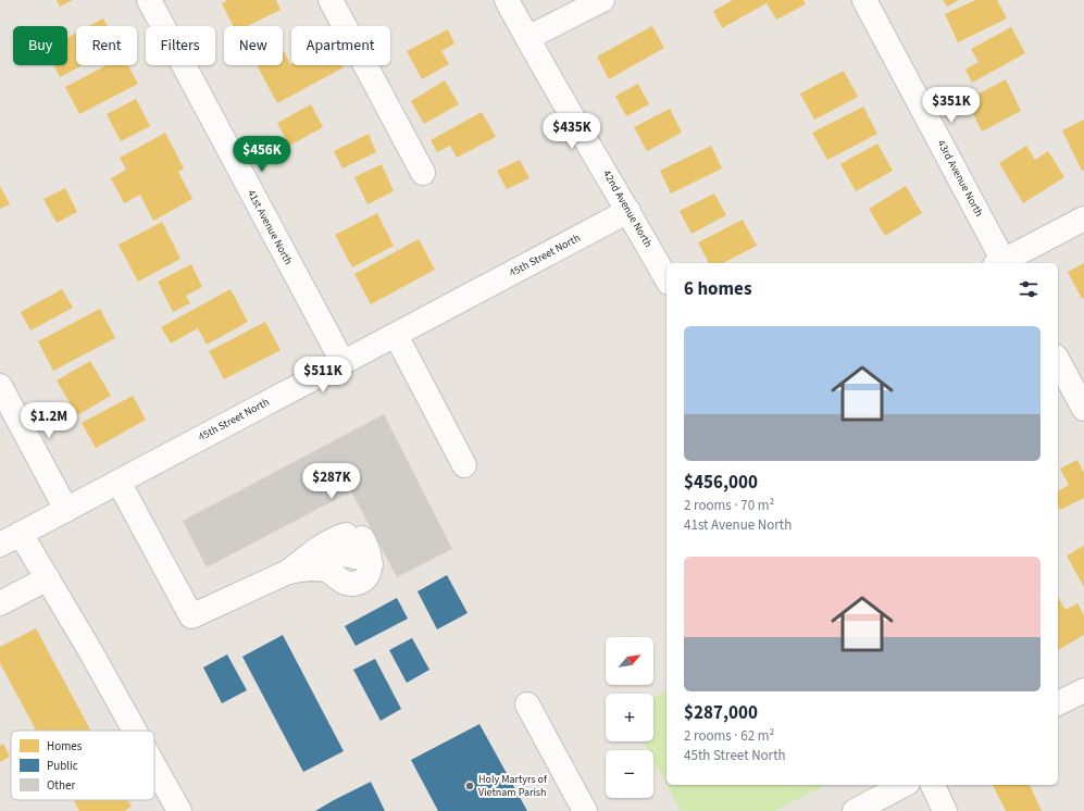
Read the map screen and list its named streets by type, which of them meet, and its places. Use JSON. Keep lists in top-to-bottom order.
{
  "streets": {
    "street": [
      "43rd Avenue North",
      "42nd Avenue North",
      "41st Avenue North",
      "45th Street North"
    ]
  },
  "crossings": [
    ["42nd Avenue North", "45th Street North"],
    ["41st Avenue North", "45th Street North"]
  ],
  "places": ["Holy Martyrs of Vietnam Parish"],
  "legend": ["Homes", "Public", "Other"],
  "north": "top right",
  "page": {
    "chip": [
      "Buy",
      "Rent",
      "Filters",
      "New",
      "Apartment"
    ],
    "price": [
      "$351K",
      "$435K",
      "$456K",
      "$511K",
      "$1.2M",
      "$287K"
    ],
    "heading": "6 homes",
    "list": [
      {
        "name": "$456,000",
        "note": "2 rooms · 70 m² · 41st Avenue North"
      },
      {
        "name": "$287,000",
        "note": "2 rooms · 62 m² · 45th Street North"
      }
    ],
    "map_buttons": ["+", "−"]
  }
}
